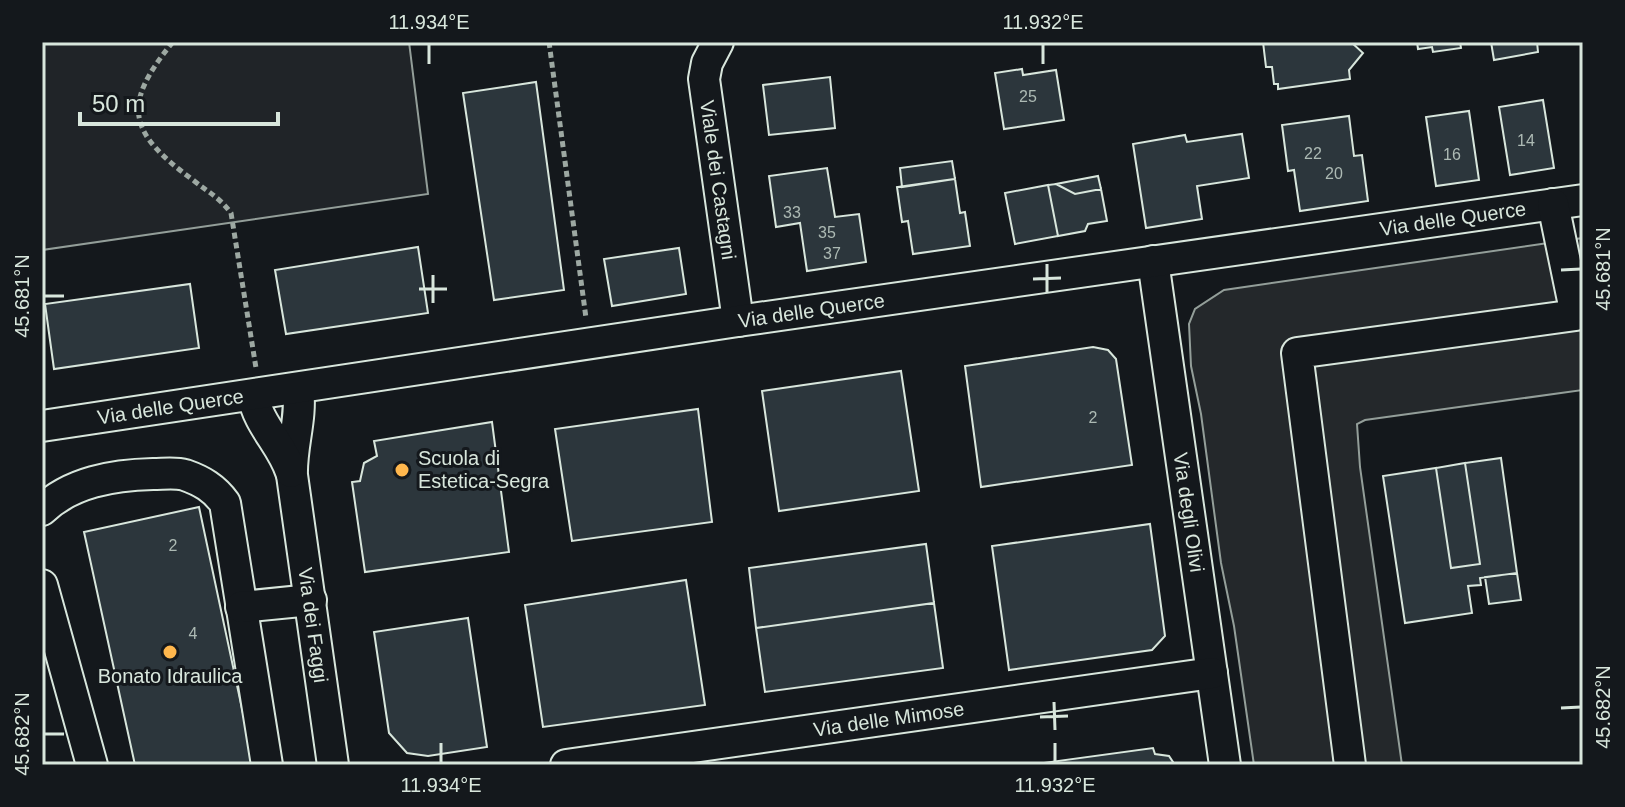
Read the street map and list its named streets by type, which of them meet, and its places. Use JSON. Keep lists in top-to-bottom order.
{
  "streets": {
    "street": [
      "Viale dei Castagni",
      "Via delle Querce",
      "Via degli Olivi",
      "Via dei Faggi",
      "Via delle Mimose"
    ]
  },
  "crossings": [
    ["Viale dei Castagni", "Via delle Querce"],
    ["Via delle Querce", "Via degli Olivi"],
    ["Via delle Querce", "Via dei Faggi"],
    ["Via degli Olivi", "Via delle Mimose"]
  ],
  "places": ["Scuola di Estetica-Segra", "Bonato Idraulica"],
  "house_numbers": [
    "25",
    "14",
    "22",
    "16",
    "20",
    "33",
    "35",
    "37",
    "2",
    "2",
    "4"
  ],
  "scale_bar": "50 m",
  "coordinates": [
    "11.934°E",
    "11.932°E",
    "45.681°N",
    "45.682°N"
  ]
}
